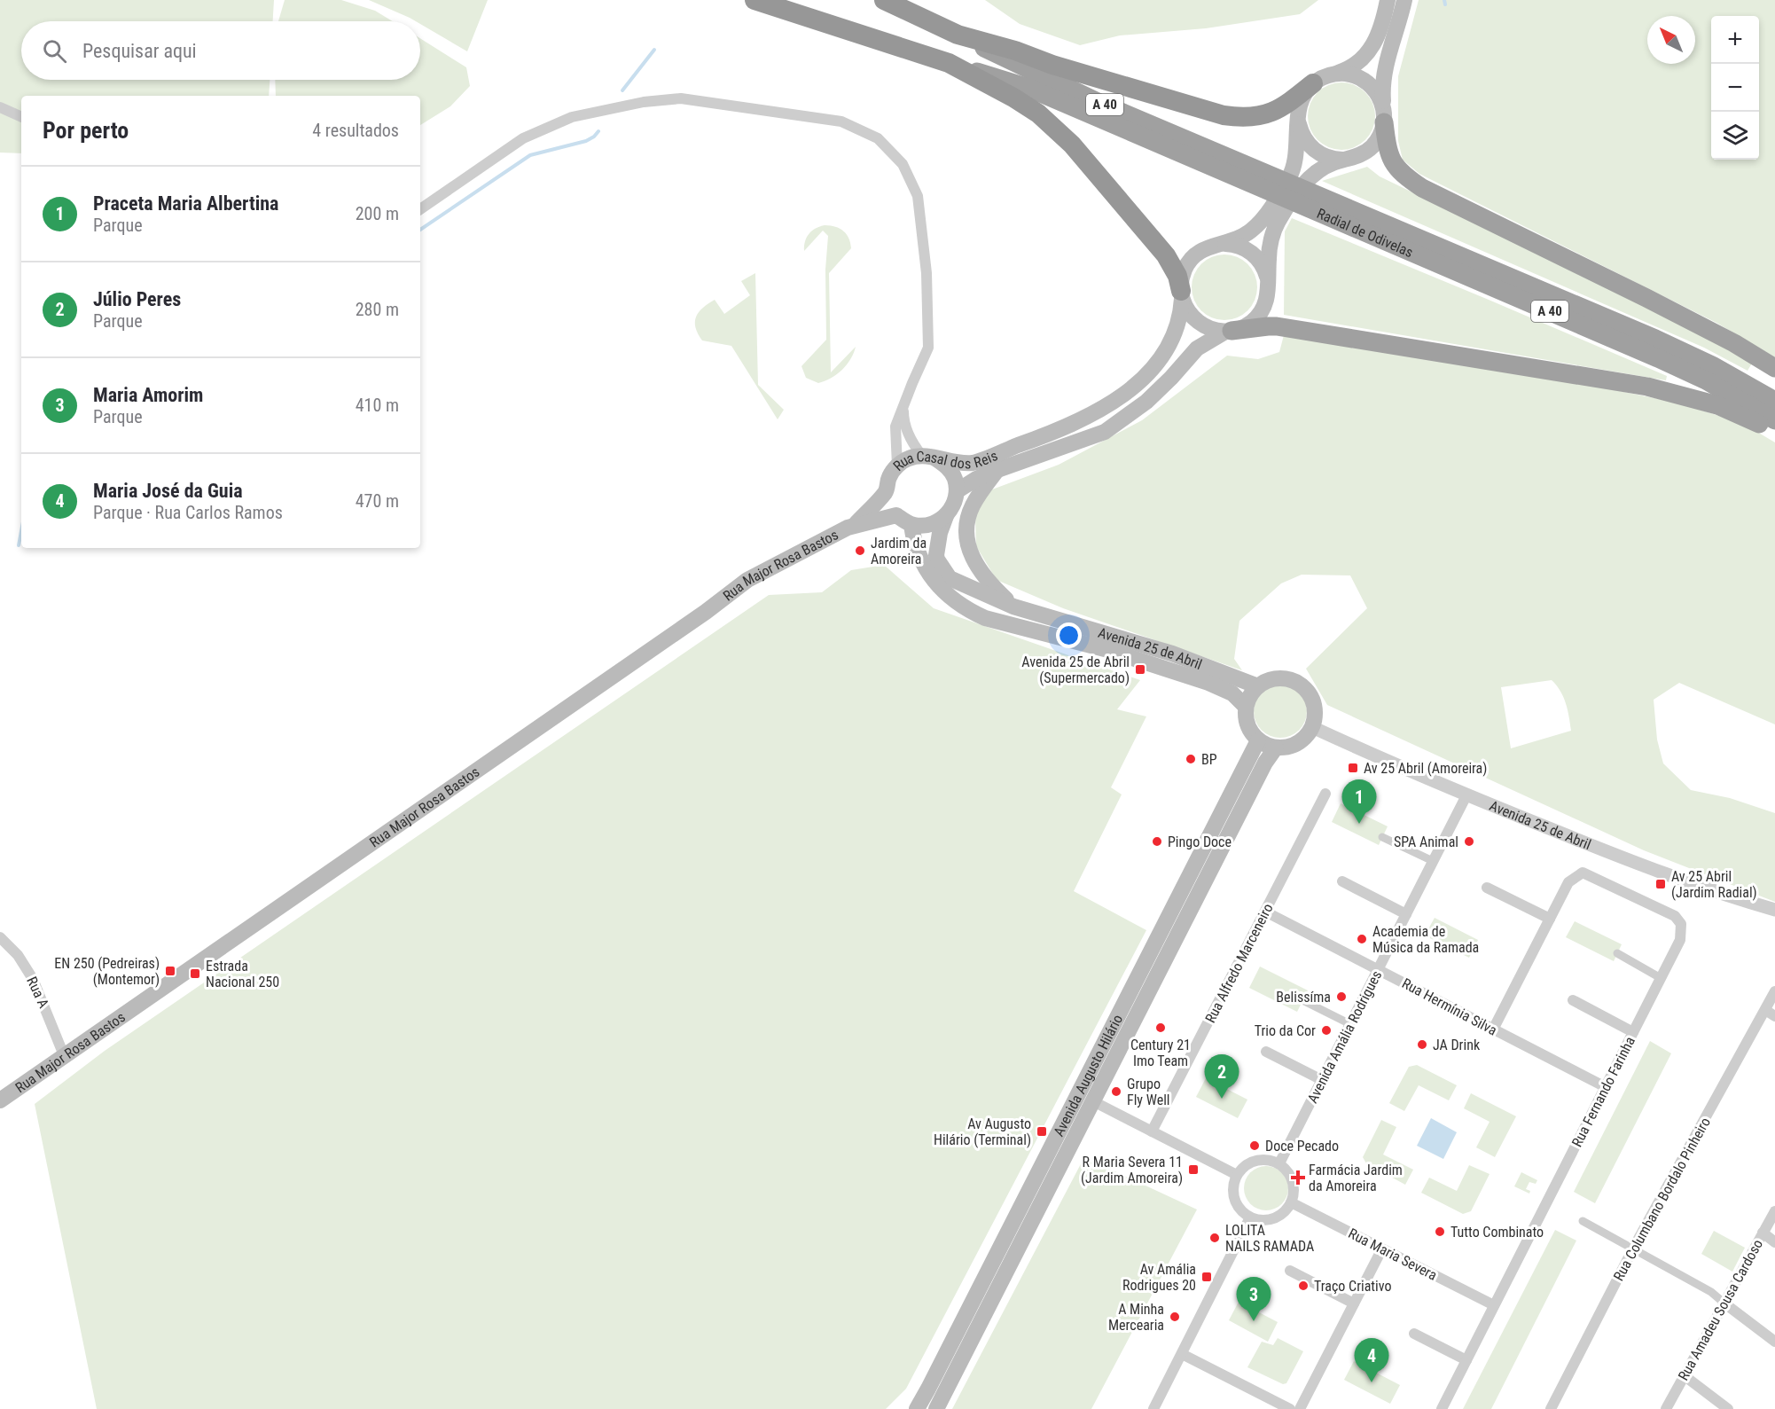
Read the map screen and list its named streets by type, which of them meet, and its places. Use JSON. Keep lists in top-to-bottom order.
{
  "streets": {
    "highway": ["A 40", "Radial de Odivelas"],
    "main road": [
      "Rua Casal dos Reis",
      "Rua Major Rosa Bastos",
      "Avenida 25 de Abril",
      "Avenida Augusto Hilário"
    ],
    "street": [
      "Rua Alfredo Marceneiro",
      "Rua A",
      "Rua Hermínia Silva",
      "Avenida Amália Rodrigues",
      "Rua Fernando Farinha",
      "Rua Columbano Bordalo Pinheiro",
      "Rua Maria Severa",
      "Rua Amadeu Sousa Cardoso"
    ]
  },
  "crossings": [
    ["Rua Casal dos Reis", "Rua Major Rosa Bastos"],
    ["Rua Casal dos Reis", "Avenida 25 de Abril"],
    ["Rua Major Rosa Bastos", "Rua A"],
    ["Avenida 25 de Abril", "Avenida Amália Rodrigues"],
    ["Avenida 25 de Abril", "Avenida Augusto Hilário"],
    ["Rua Alfredo Marceneiro", "Rua Hermínia Silva"],
    ["Rua Hermínia Silva", "Avenida Amália Rodrigues"],
    ["Rua Hermínia Silva", "Rua Fernando Farinha"],
    ["Avenida Amália Rodrigues", "Rua Maria Severa"],
    ["Rua Fernando Farinha", "Rua Maria Severa"]
  ],
  "places": {
    "other": [
      "Jardim da Amoreira",
      "BP",
      "Pingo Doce",
      "SPA Animal",
      "Academia de Música da Ramada",
      "Belissíma",
      "Century 21 Imo Team",
      "Trio da Cor",
      "JA Drink",
      "Grupo Fly Well",
      "Doce Pecado",
      "Tutto Combinato",
      "LOLITA NAILS RAMADA",
      "Traço Criativo",
      "A Minha Mercearia"
    ],
    "transit": [
      "Avenida 25 de Abril (Supermercado)",
      "Av 25 Abril (Amoreira)",
      "Av 25 Abril (Jardim Radial)",
      "EN 250 (Pedreiras) (Montemor)",
      "Estrada Nacional 250",
      "Av Augusto Hilário (Terminal)",
      "R Maria Severa 11 (Jardim Amoreira)",
      "Av Amália Rodrigues 20"
    ],
    "health": ["Farmácia Jardim da Amoreira"]
  },
  "north": "top left",
  "page": {
    "map_buttons": ["+", "−"],
    "search": "Pesquisar aqui",
    "heading": ["Por perto", "4 resultados"],
    "list": [
      {
        "mark": "1",
        "name": "Praceta Maria Albertina",
        "note": "Parque",
        "value": "200 m"
      },
      {
        "mark": "2",
        "name": "Júlio Peres",
        "note": "Parque",
        "value": "280 m"
      },
      {
        "mark": "3",
        "name": "Maria Amorim",
        "note": "Parque",
        "value": "410 m"
      },
      {
        "mark": "4",
        "name": "Maria José da Guia",
        "note": "Parque · Rua Carlos Ramos",
        "value": "470 m"
      }
    ],
    "pins": [
      "1",
      "2",
      "3",
      "4"
    ]
  }
}
